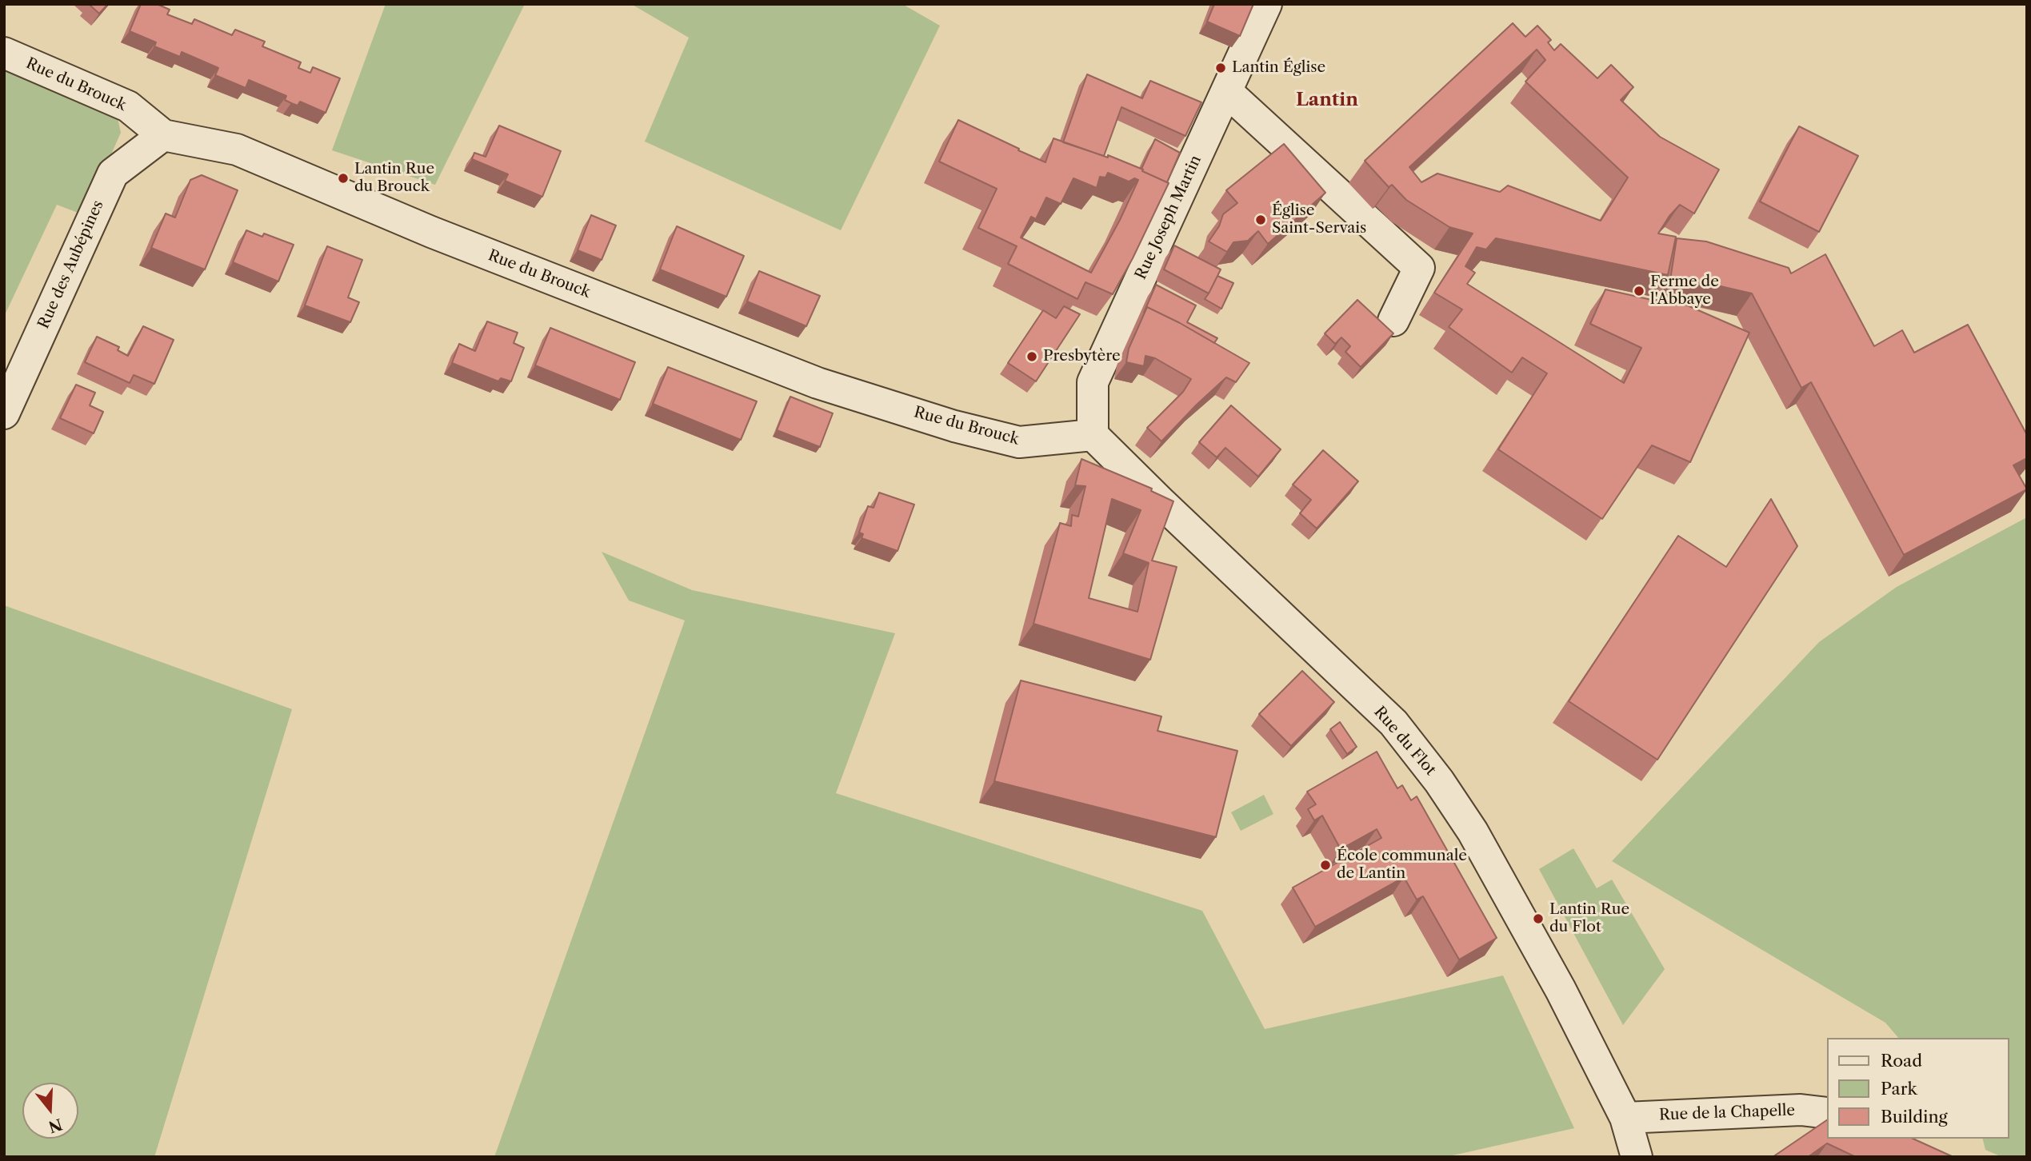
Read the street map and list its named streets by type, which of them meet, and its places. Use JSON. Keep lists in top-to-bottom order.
{
  "streets": {
    "street": [
      "Rue du Brouck",
      "Rue Joseph Martin",
      "Rue des Aubépines",
      "Rue du Flot",
      "Rue de la Chapelle"
    ]
  },
  "crossings": [
    ["Rue du Brouck", "Rue Joseph Martin"],
    ["Rue du Brouck", "Rue des Aubépines"],
    ["Rue du Brouck", "Rue du Flot"],
    ["Rue Joseph Martin", "Rue du Flot"],
    ["Rue du Flot", "Rue de la Chapelle"]
  ],
  "districts": ["Lantin"],
  "places": [
    "Lantin Église",
    "Lantin Rue du Brouck",
    "Église Saint-Servais",
    "Ferme de l'Abbaye",
    "Presbytère",
    "École communale de Lantin",
    "Lantin Rue du Flot"
  ],
  "legend": ["Road", "Park", "Building"],
  "north": "bottom"
}
